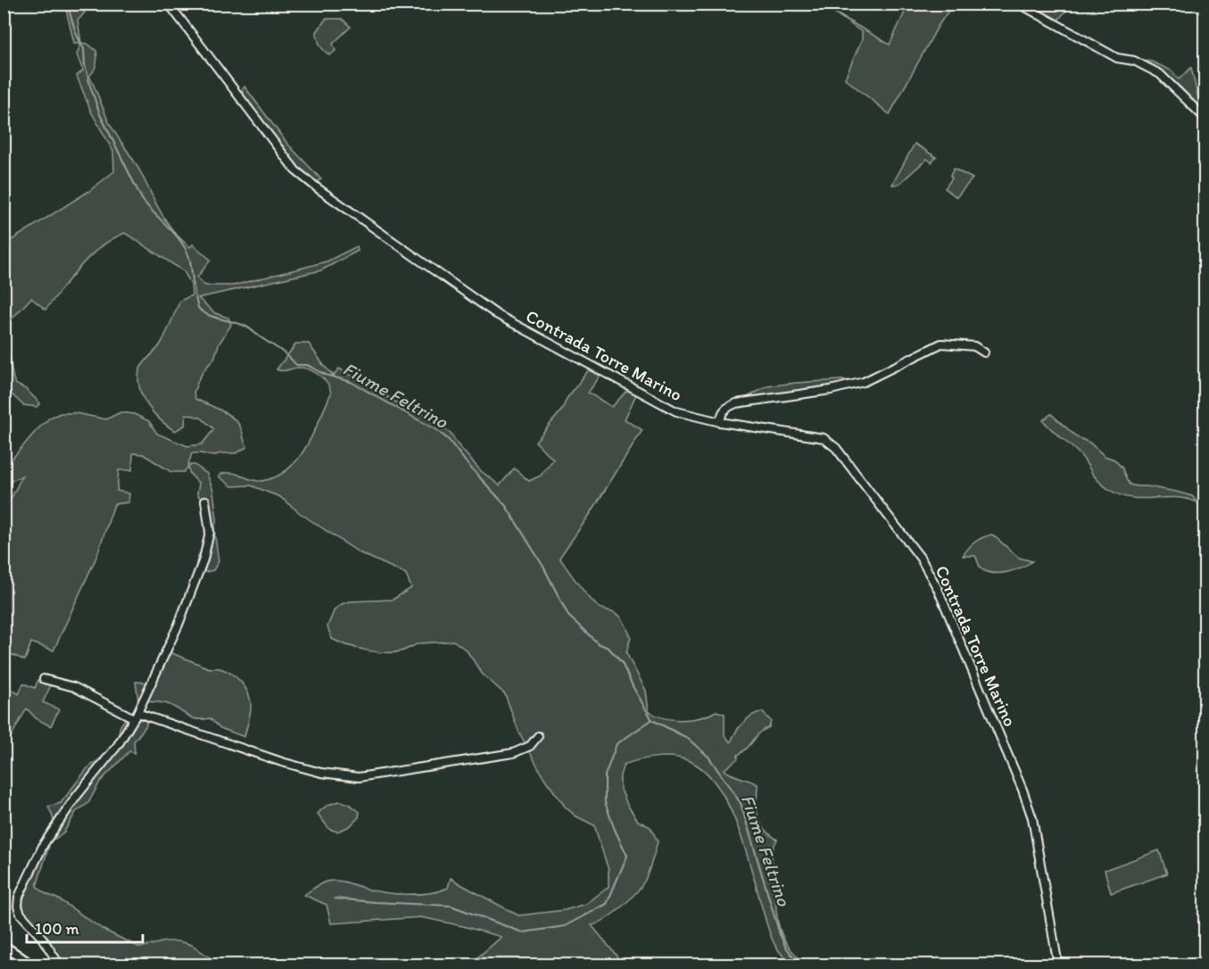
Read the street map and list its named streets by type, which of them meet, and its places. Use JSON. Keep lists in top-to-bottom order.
{
  "streets": {
    "street": ["Contrada Torre Marino"]
  },
  "water": ["Fiume Feltrino"],
  "scale_bar": "100 m"
}
